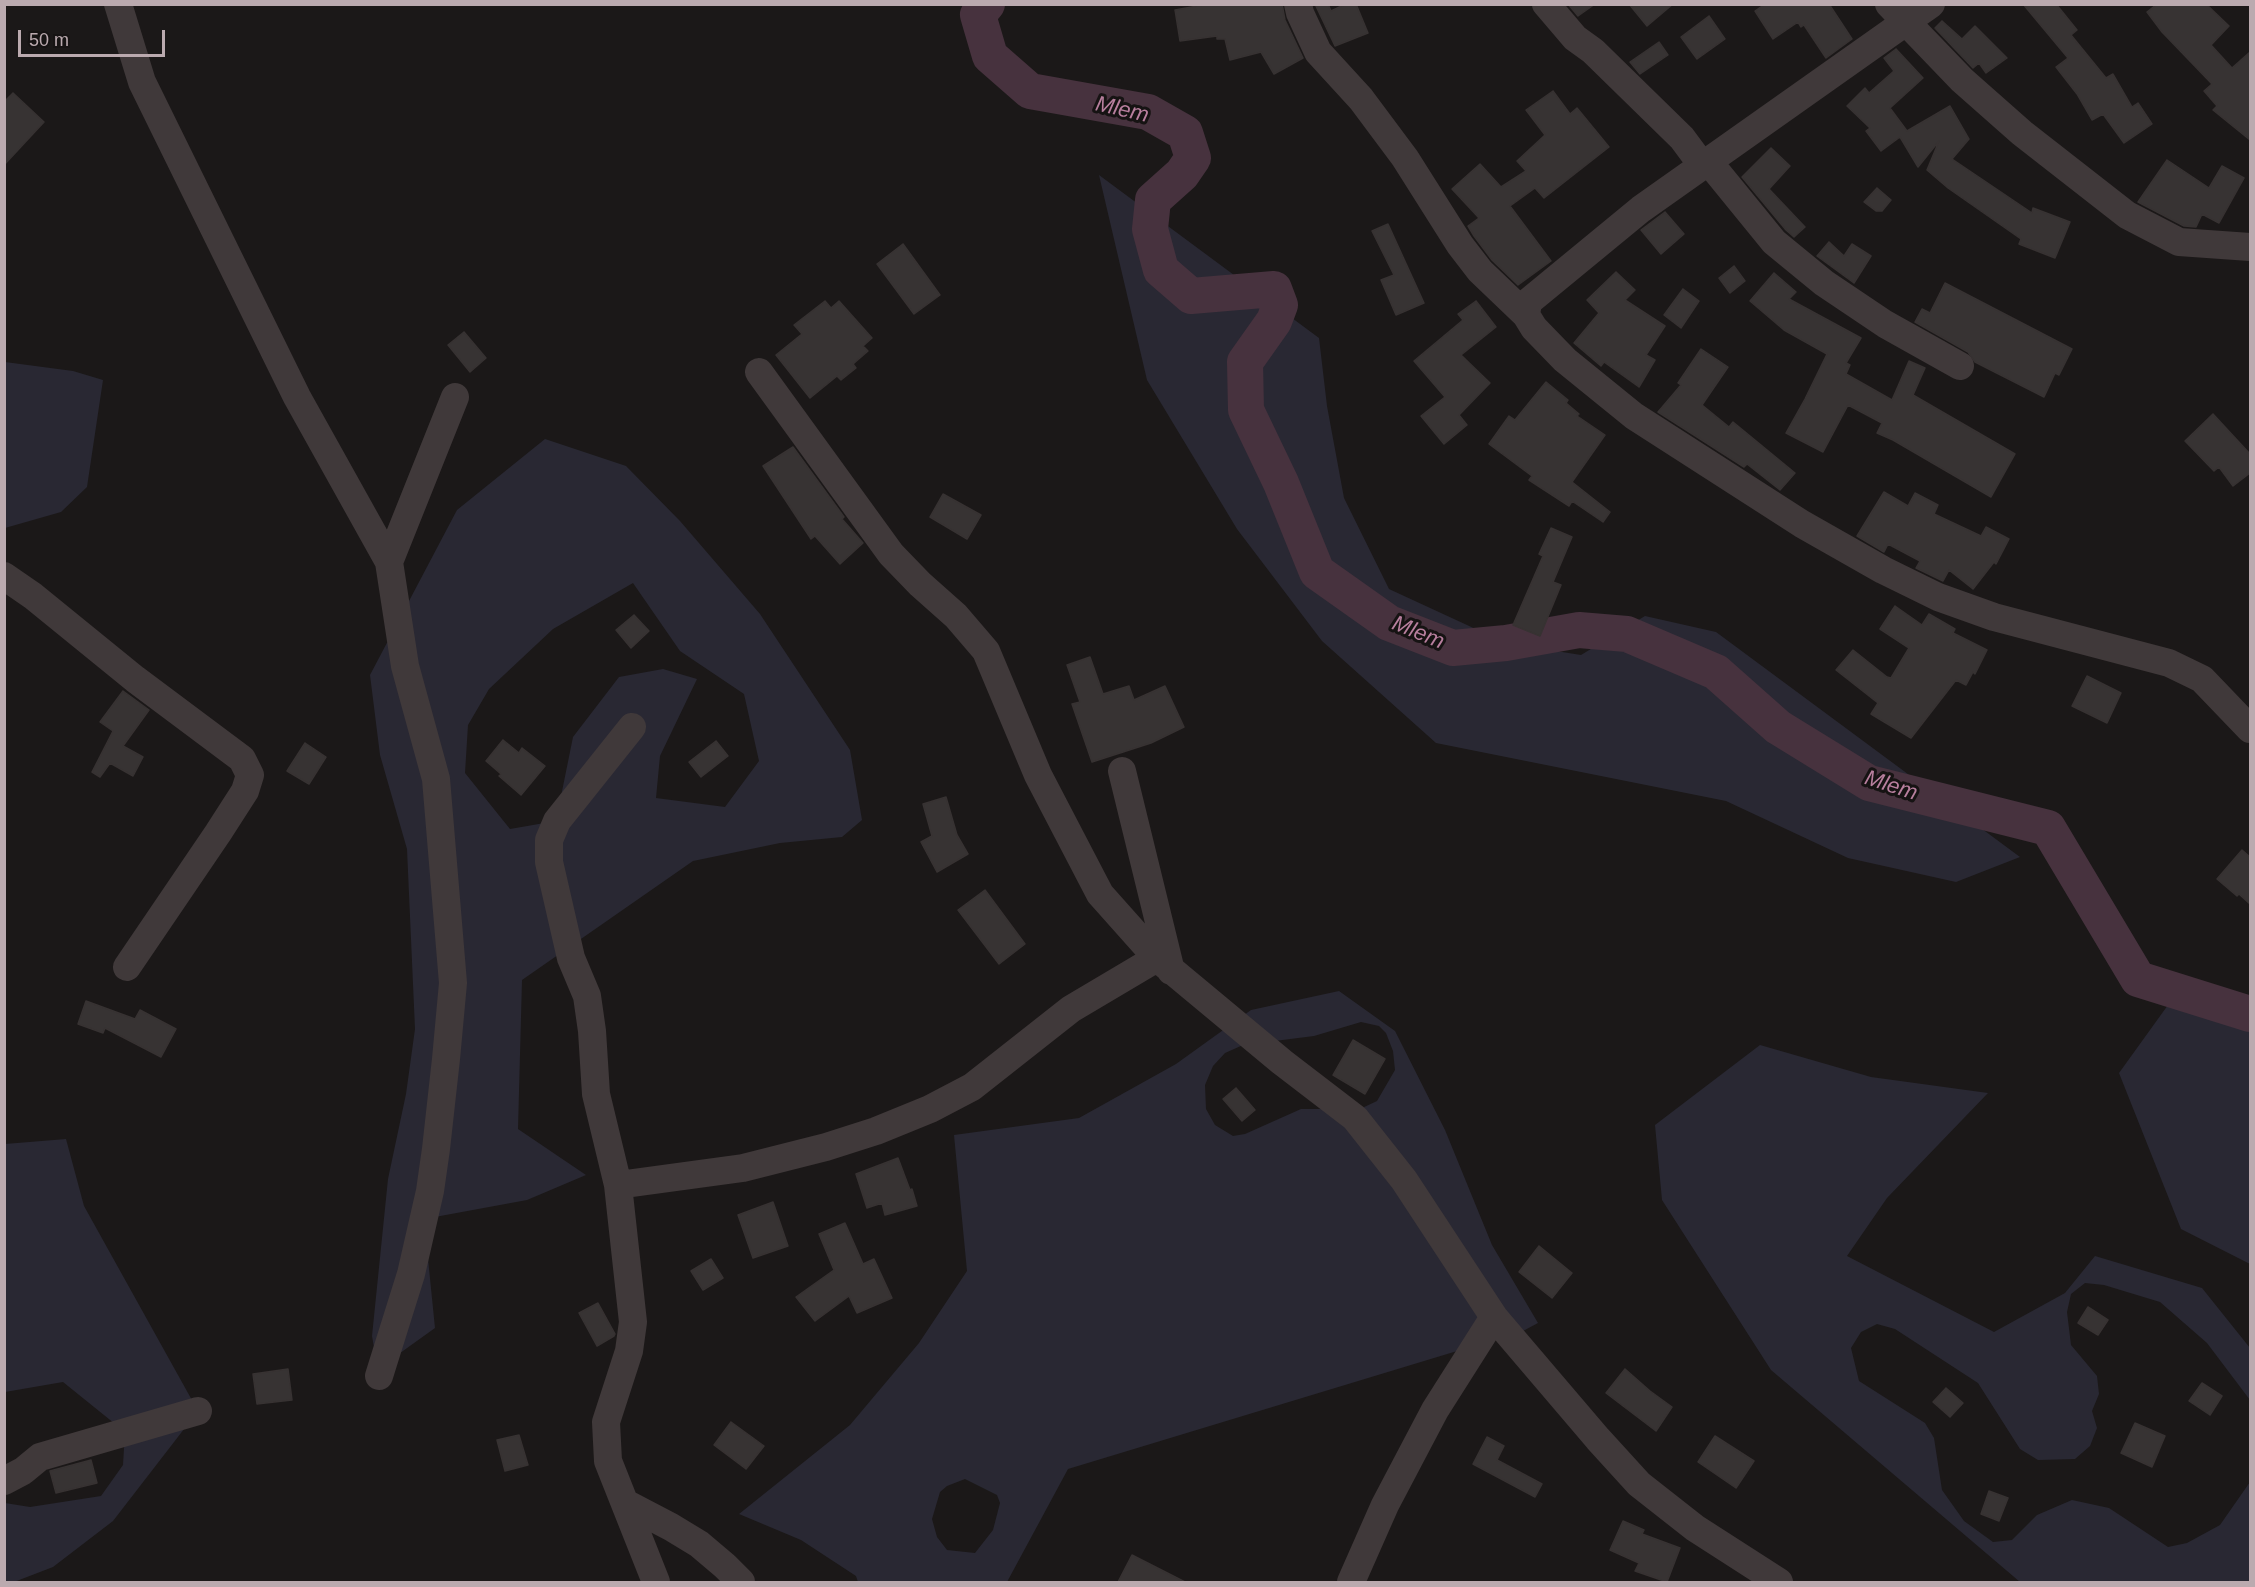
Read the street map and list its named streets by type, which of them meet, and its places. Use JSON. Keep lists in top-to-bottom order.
{
  "water": ["Mlem"],
  "scale_bar": "50 m"
}
